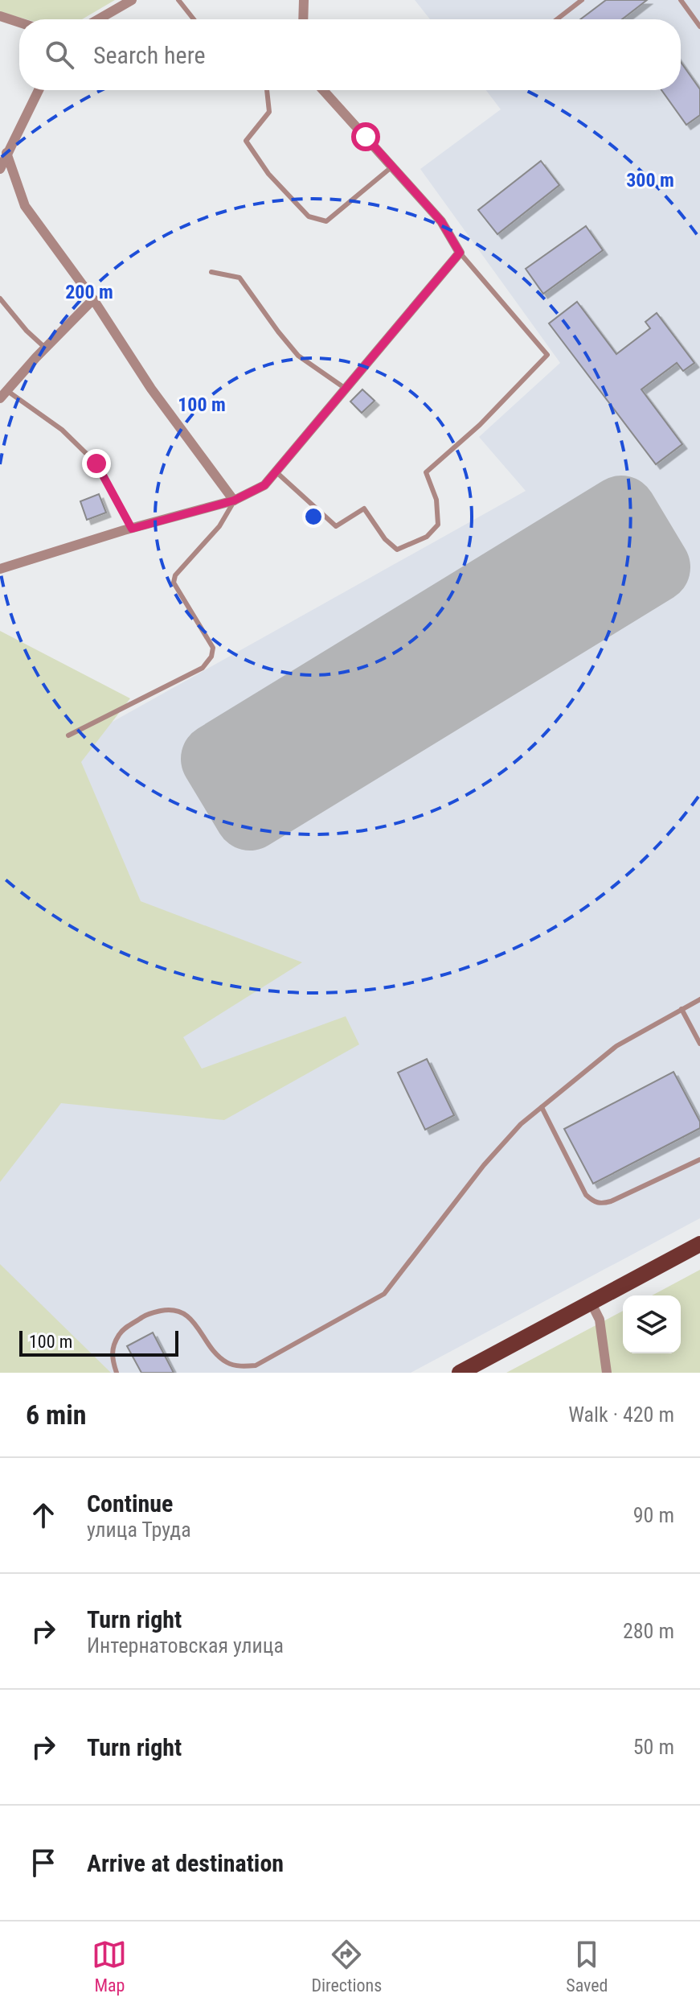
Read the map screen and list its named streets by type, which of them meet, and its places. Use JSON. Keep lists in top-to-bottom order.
{
  "scale_bar": "100 m",
  "page": {
    "search": "Search here",
    "scale": "100 m",
    "heading": ["6 min", "Walk · 420 m"],
    "list": [
      ["Continue", "улица Труда", "90 m"],
      ["Turn right", "Интернатовская улица", "280 m"],
      ["Turn right", "50 m"],
      "Arrive at destination"
    ],
    "nav": ["Map", "Directions", "Saved"]
  },
  "rings": ["300 m", "200 m", "100 m"]
}
